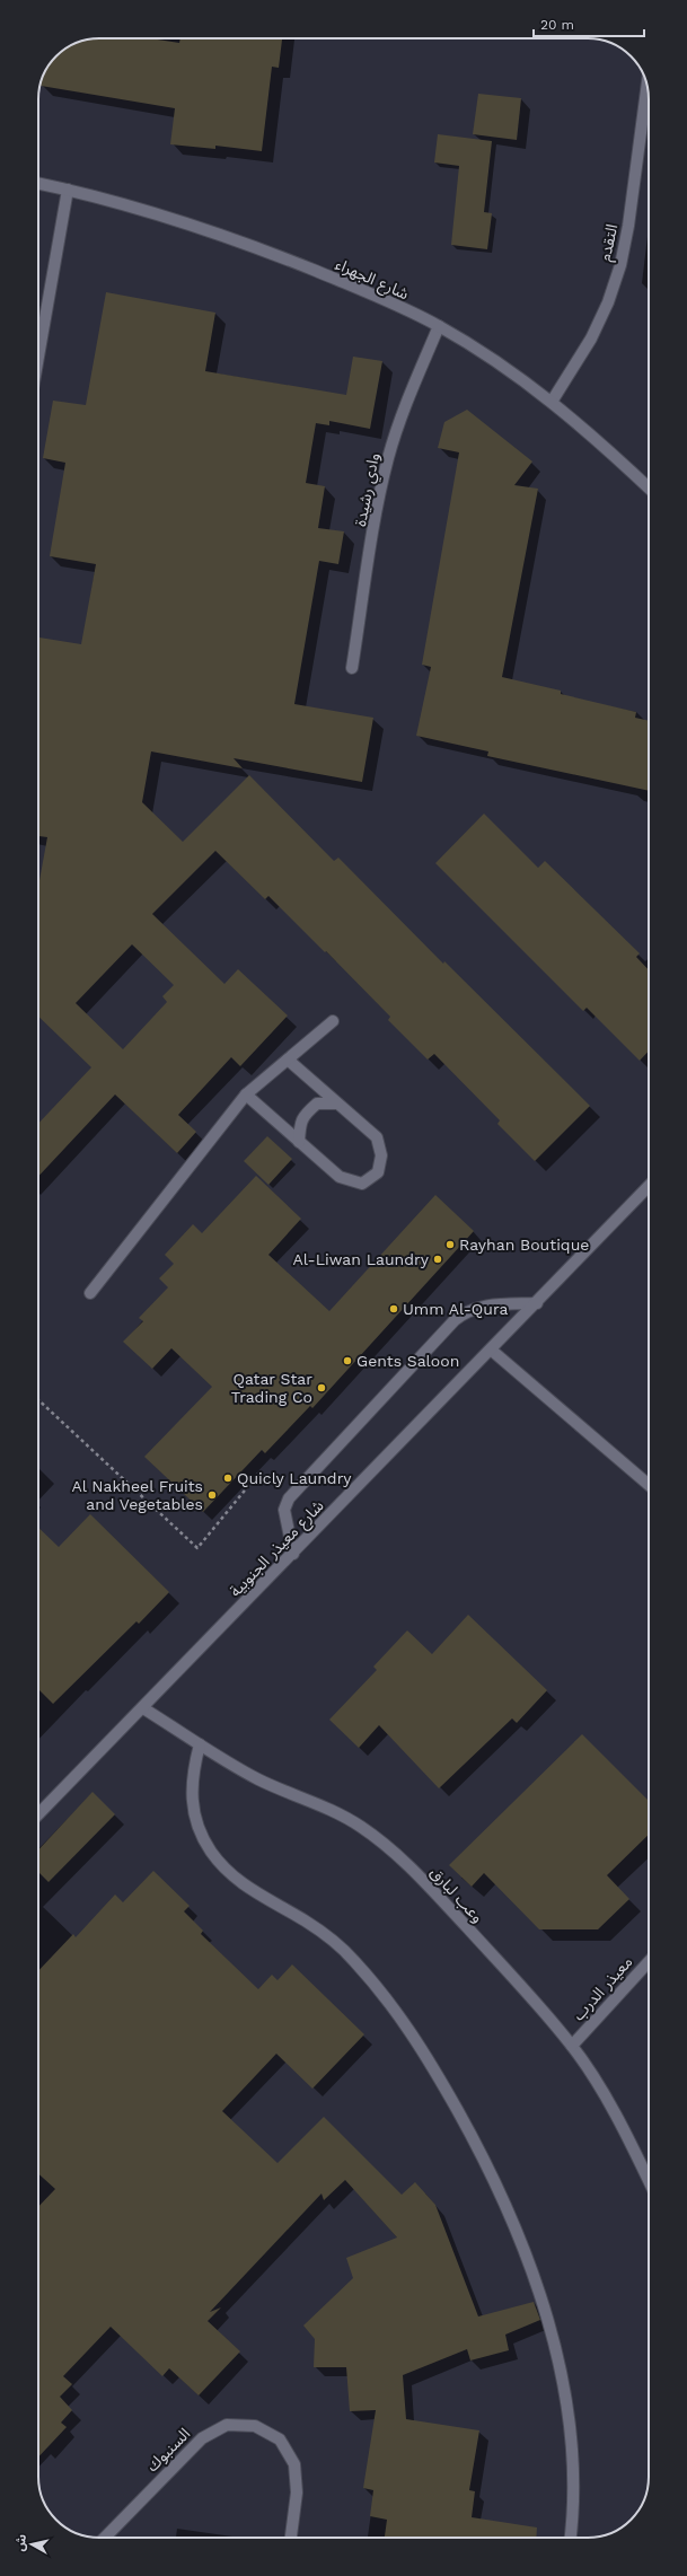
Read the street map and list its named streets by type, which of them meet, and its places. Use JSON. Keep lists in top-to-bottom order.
{
  "streets": {
    "street": [
      "التقدم",
      "شارع الجهراء",
      "وادي رشيدة",
      "شارع معيذر الجنوبية",
      "وعب لبارق",
      "معيذر الدرب",
      "السنبوك"
    ]
  },
  "crossings": [
    ["التقدم", "شارع الجهراء"],
    ["شارع الجهراء", "وادي رشيدة"],
    ["شارع معيذر الجنوبية", "وعب لبارق"],
    ["وعب لبارق", "معيذر الدرب"]
  ],
  "places": [
    "Rayhan Boutique",
    "Al-Liwan Laundry",
    "Umm Al-Qura",
    "Gents Saloon",
    "Qatar Star Trading Co",
    "Quicly Laundry",
    "Al Nakheel Fruits and Vegetables"
  ],
  "scale_bar": "20 m",
  "north": "left"
}
